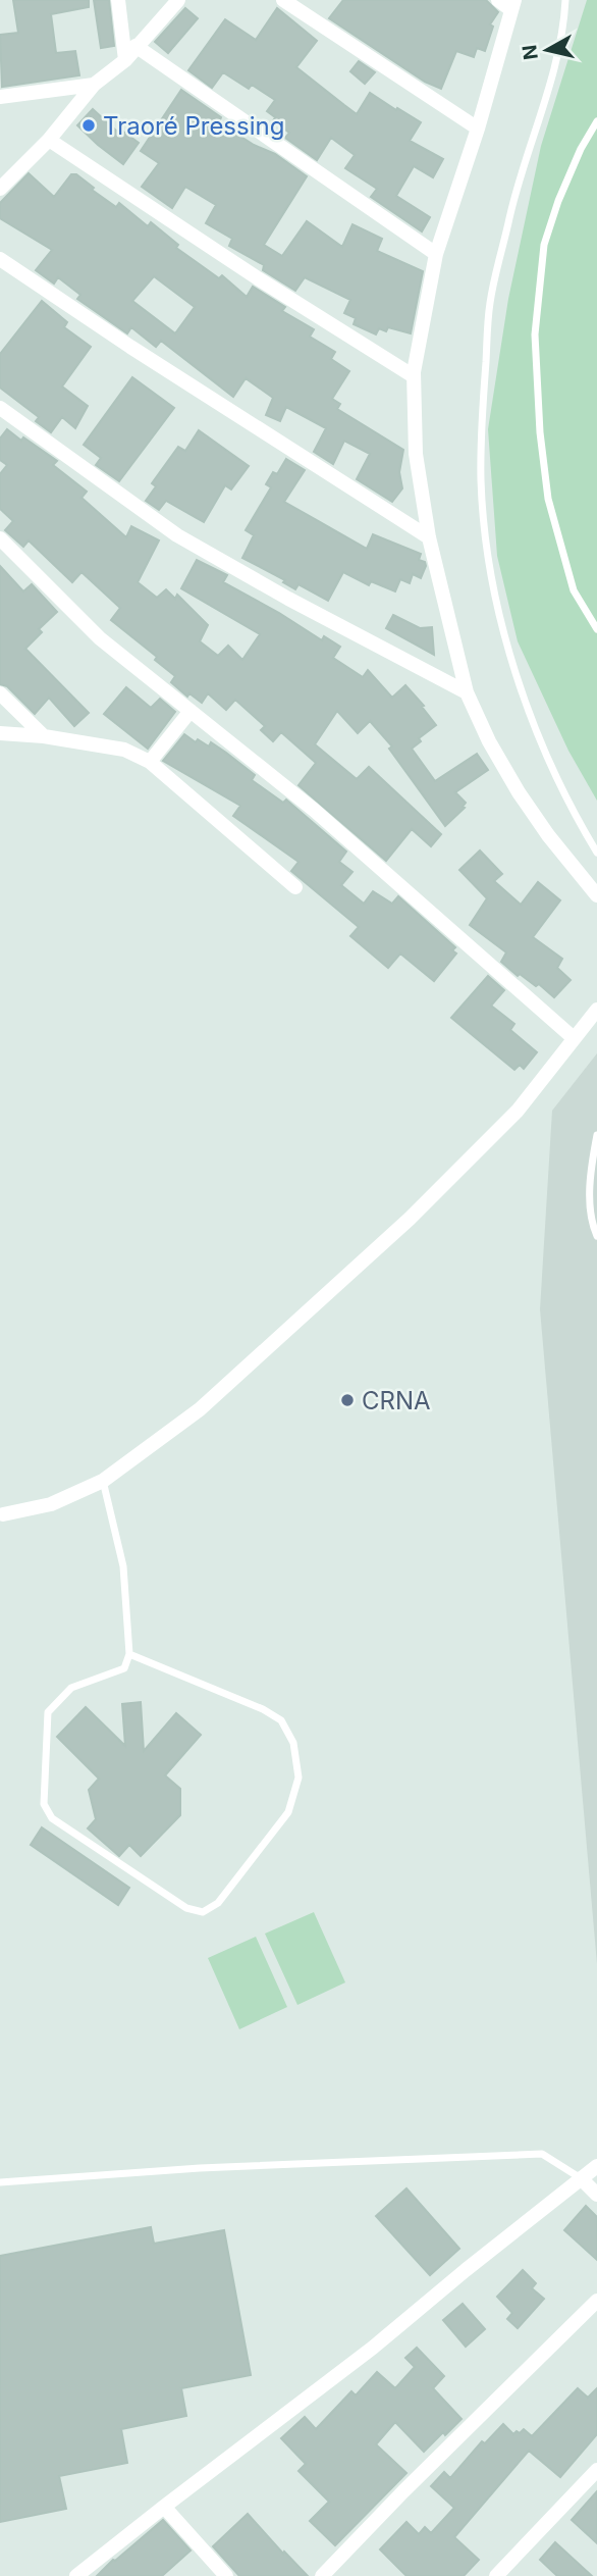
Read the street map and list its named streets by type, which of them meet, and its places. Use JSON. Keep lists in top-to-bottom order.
{
  "places": ["Traoré Pressing", "CRNA"],
  "north": "left"
}
